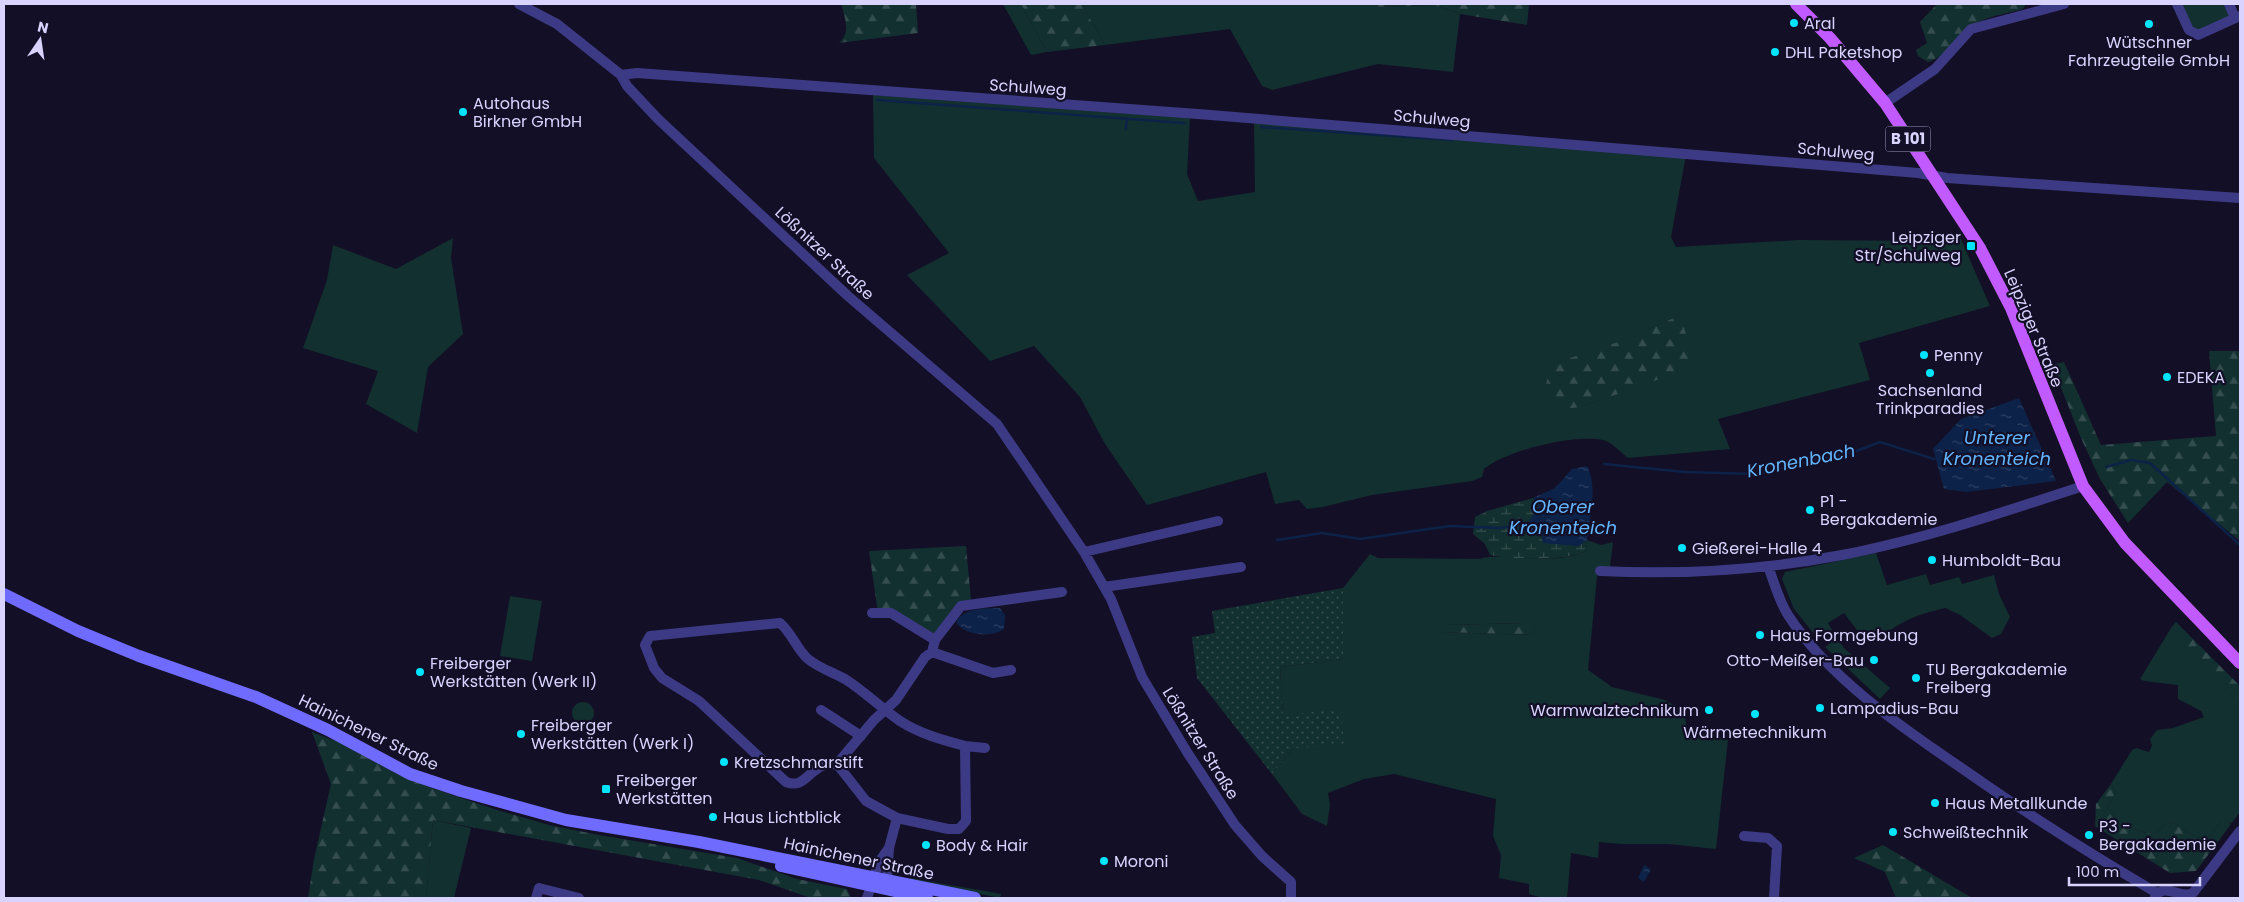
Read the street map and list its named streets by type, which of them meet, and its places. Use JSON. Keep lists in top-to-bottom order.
{
  "streets": {
    "main road": ["B 101", "Leipziger Straße", "Hainichener Straße"],
    "street": ["Schulweg", "Lößnitzer Straße"]
  },
  "crossings": [
    ["Schulweg", "Lößnitzer Straße"],
    ["Schulweg", "Leipziger Straße"]
  ],
  "water": ["Unterer Kronenteich", "Kronenbach", "Oberer Kronenteich"],
  "places": {
    "other": [
      "Aral",
      "Wütschner Fahrzeugteile GmbH",
      "DHL Paketshop",
      "Autohaus Birkner GmbH",
      "Penny",
      "Sachsenland Trinkparadies",
      "EDEKA",
      "P1 - Bergakademie",
      "Gießerei-Halle 4",
      "Humboldt-Bau",
      "Haus Formgebung",
      "Otto-Meißer-Bau",
      "Freiberger Werkstätten (Werk II)",
      "TU Bergakademie Freiberg",
      "Lampadius-Bau",
      "Warmwalztechnikum",
      "Wärmetechnikum",
      "Freiberger Werkstätten (Werk I)",
      "Kretzschmarstift",
      "Haus Metallkunde",
      "Haus Lichtblick",
      "Schweißtechnik",
      "P3 - Bergakademie",
      "Body & Hair",
      "Moroni"
    ],
    "transit": ["Leipziger Str/Schulweg", "Freiberger Werkstätten"]
  },
  "scale_bar": "100 m",
  "north": "top"
}
